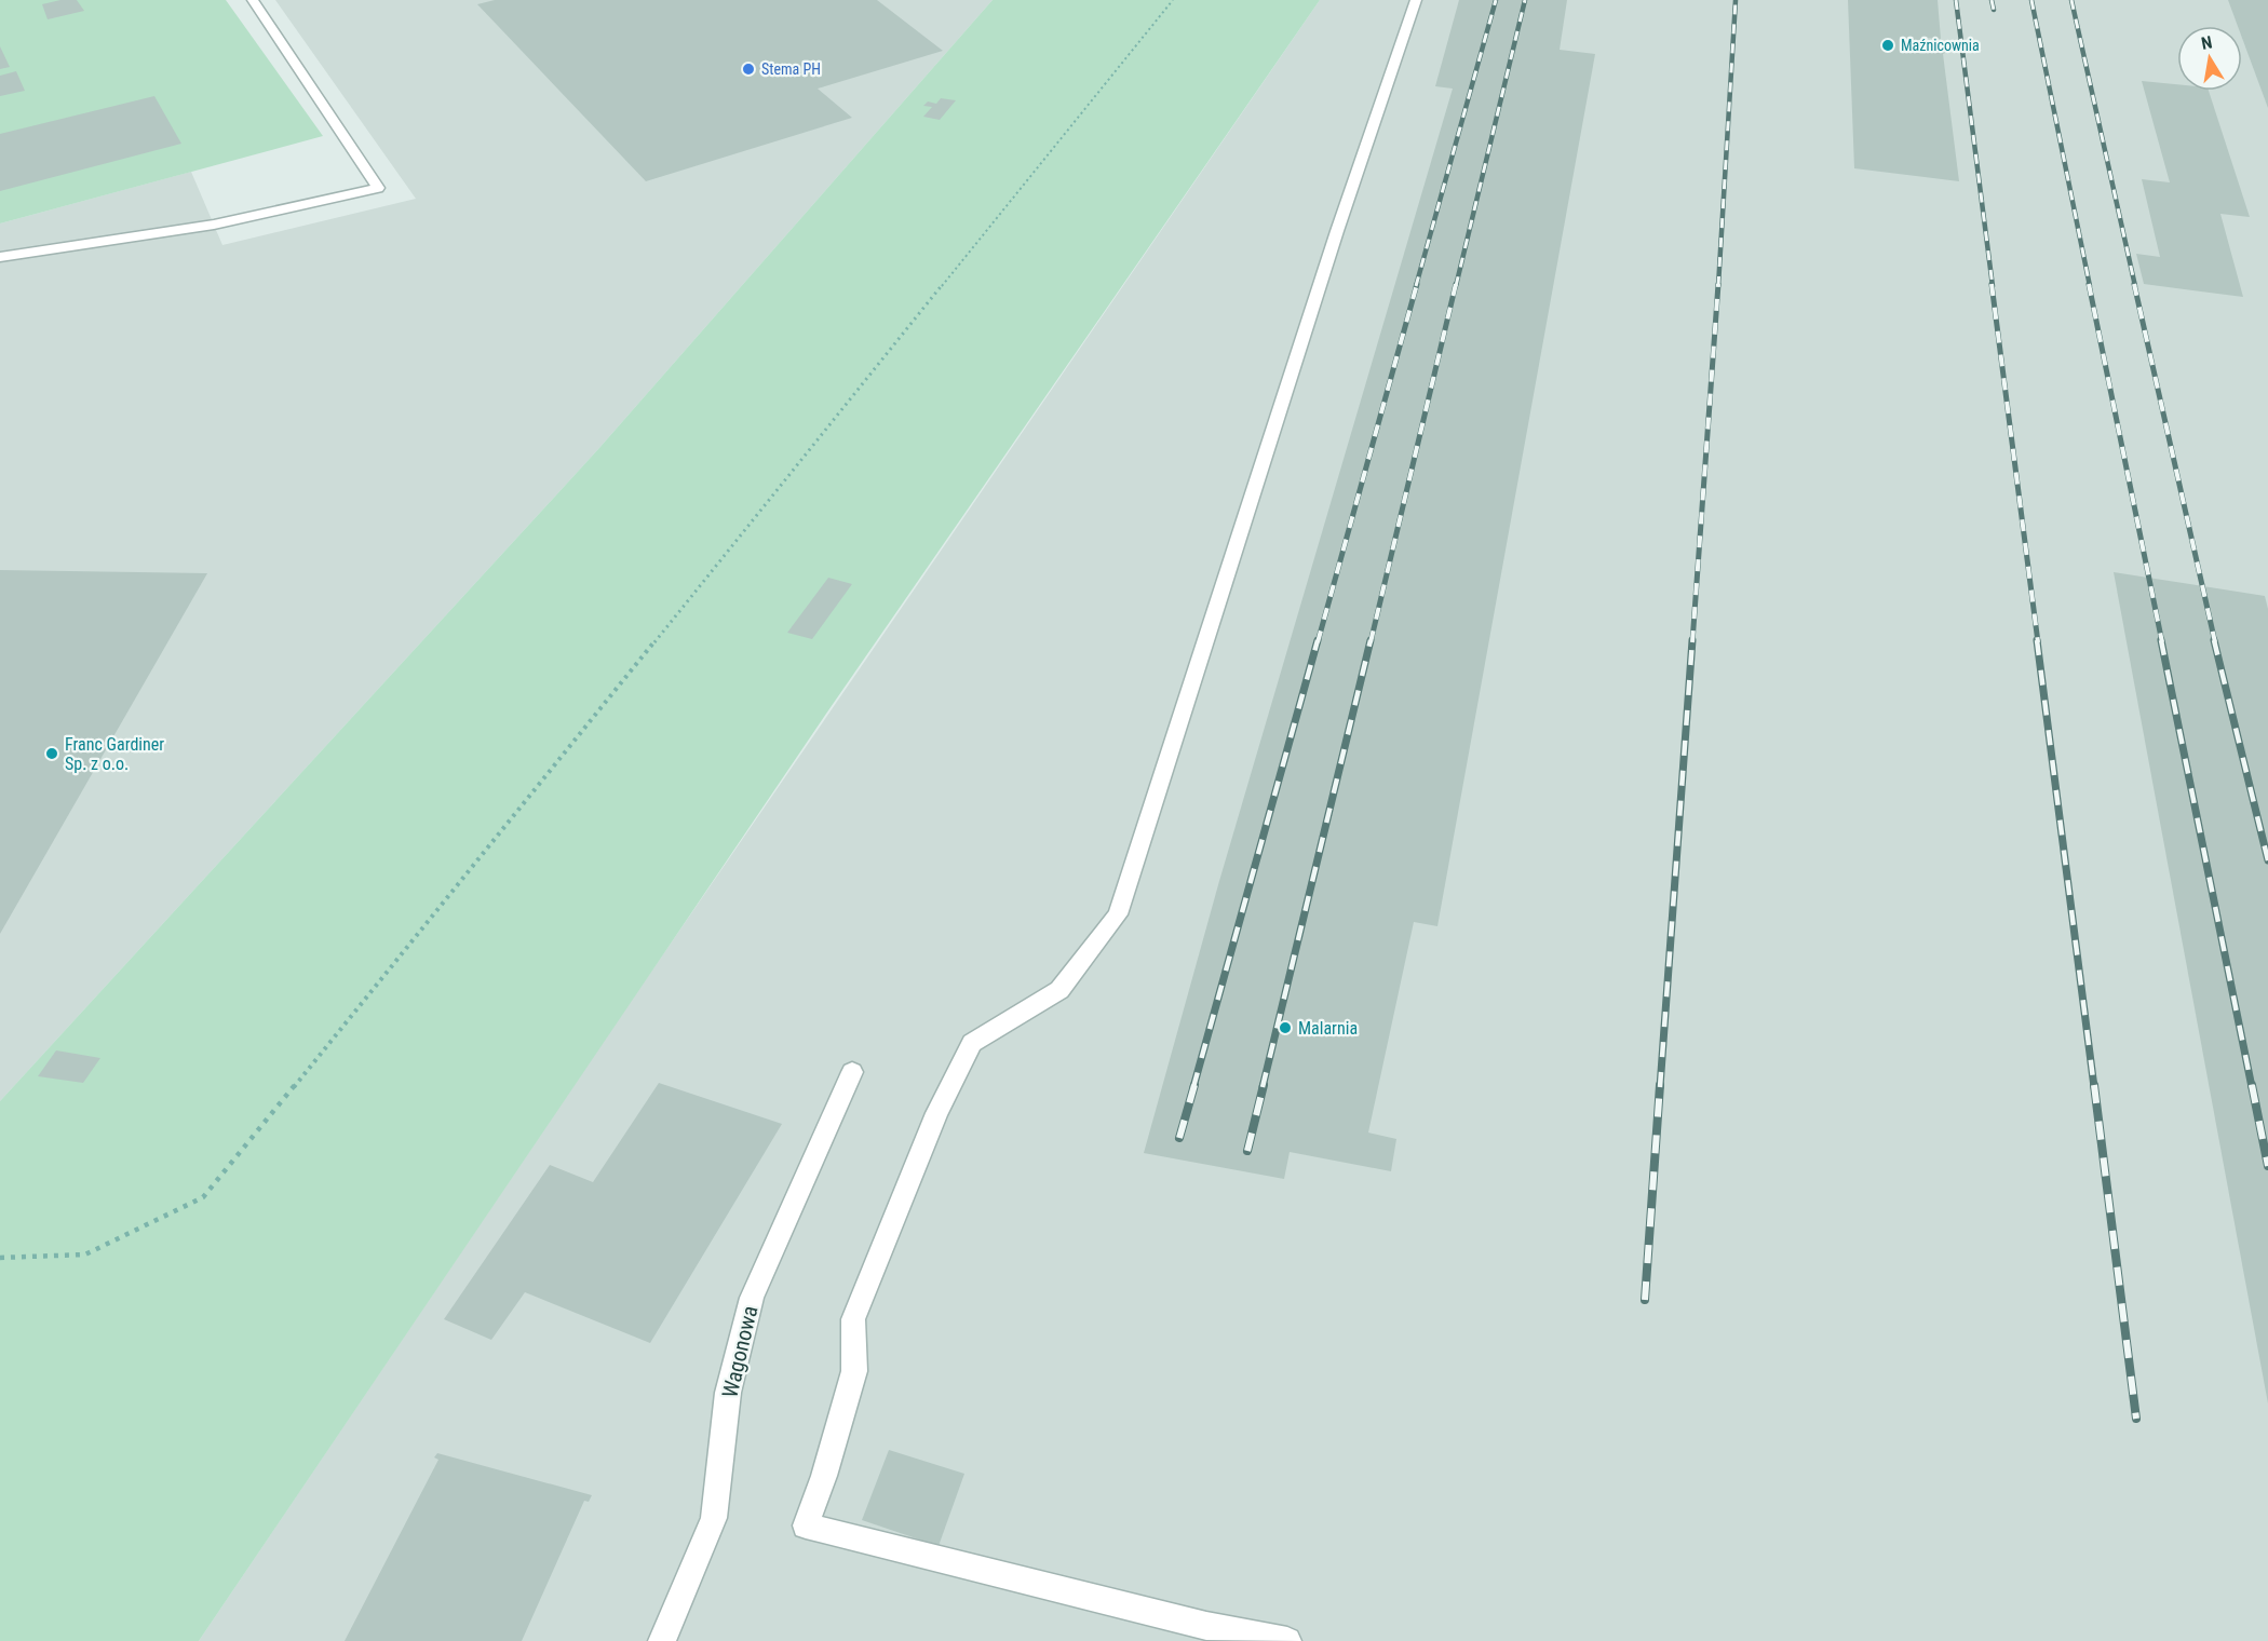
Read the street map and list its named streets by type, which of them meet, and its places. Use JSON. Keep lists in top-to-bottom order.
{
  "streets": {
    "lane": ["Wagonowa"]
  },
  "places": [
    "Maźnicownia",
    "Stema PH",
    "Franc Gardiner Sp. z o.o.",
    "Malarnia"
  ],
  "north": "top"
}
